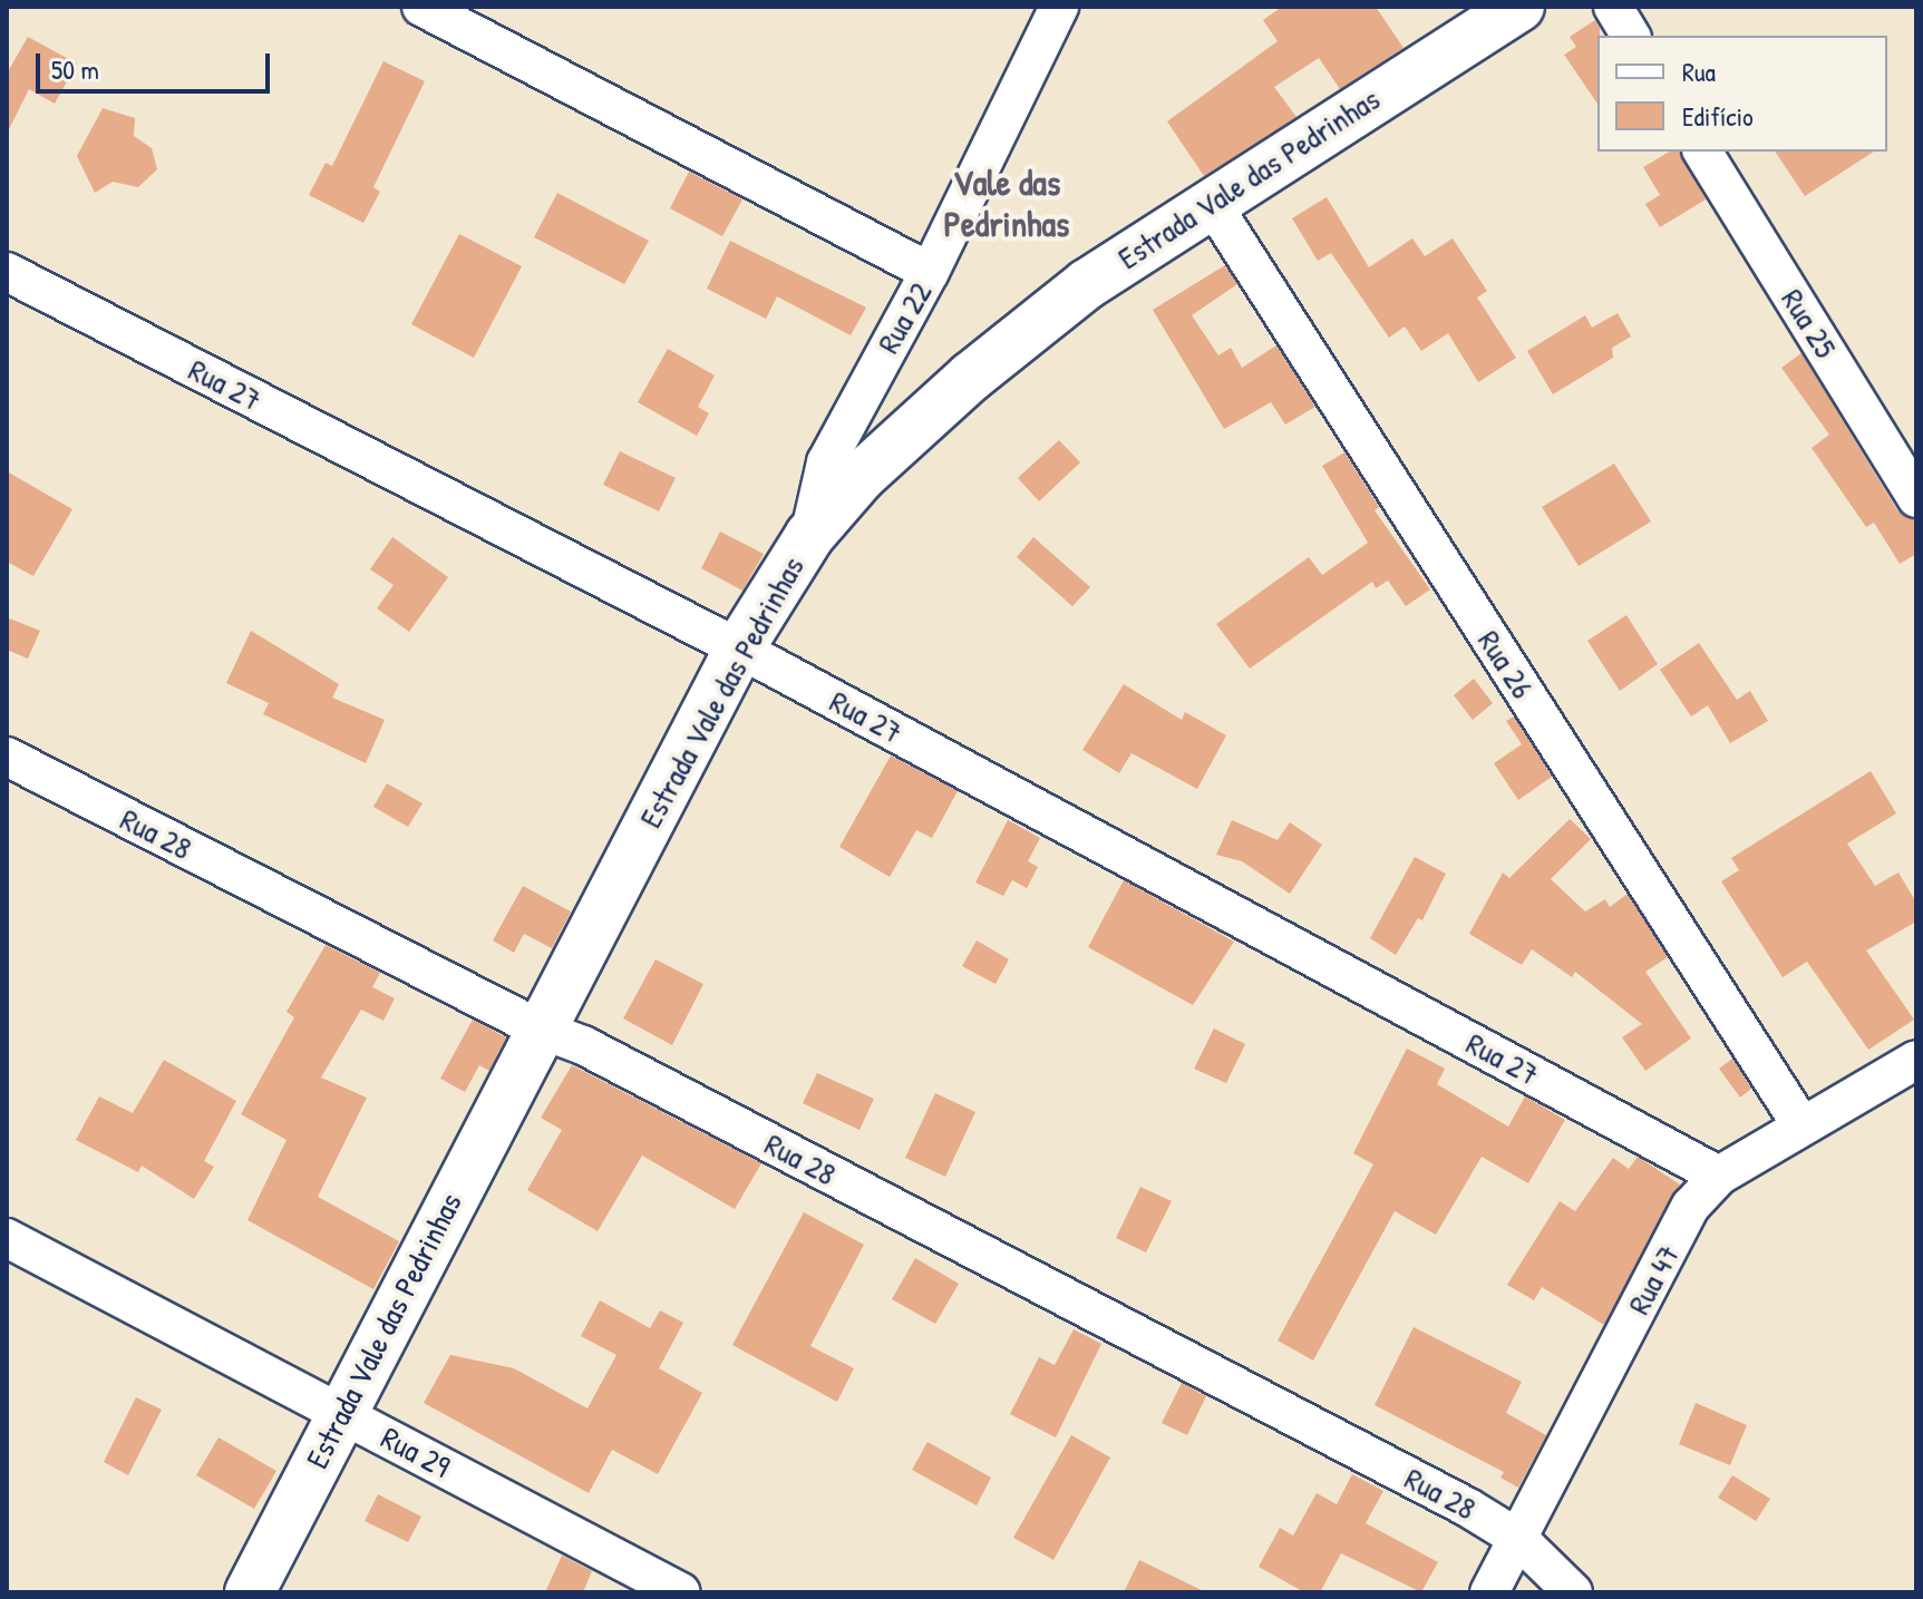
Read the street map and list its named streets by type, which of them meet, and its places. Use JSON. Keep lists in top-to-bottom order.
{
  "streets": {
    "main road": ["Estrada Vale das Pedrinhas"],
    "street": [
      "Rua 22",
      "Rua 25",
      "Rua 27",
      "Rua 26",
      "Rua 28",
      "Rua 47",
      "Rua 29"
    ]
  },
  "crossings": [
    ["Estrada Vale das Pedrinhas", "Rua 22"],
    ["Estrada Vale das Pedrinhas", "Rua 27"],
    ["Estrada Vale das Pedrinhas", "Rua 26"],
    ["Estrada Vale das Pedrinhas", "Rua 28"],
    ["Estrada Vale das Pedrinhas", "Rua 29"],
    ["Rua 27", "Rua 47"],
    ["Rua 26", "Rua 47"],
    ["Rua 28", "Rua 47"]
  ],
  "districts": ["Vale das Pedrinhas"],
  "legend": ["Rua", "Edifício"],
  "scale_bar": "50 m"
}
